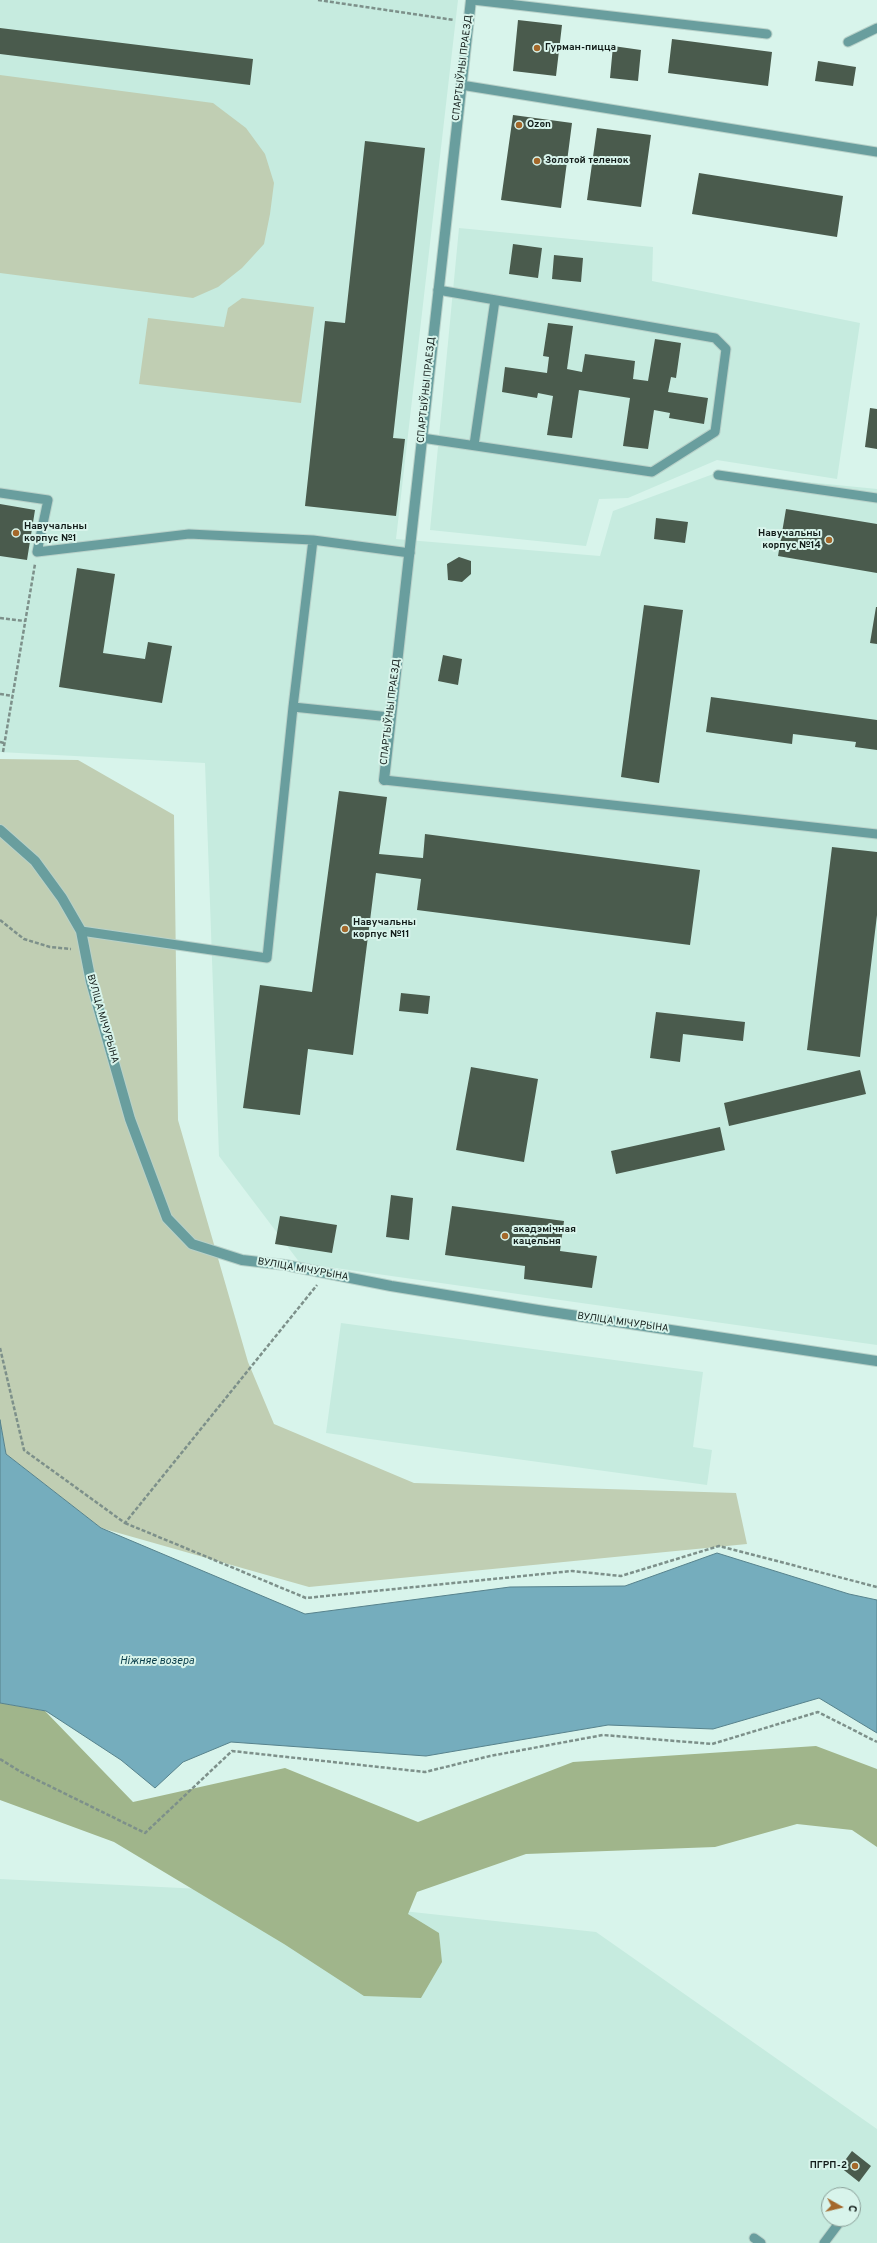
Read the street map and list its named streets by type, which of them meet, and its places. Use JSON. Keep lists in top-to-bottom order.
{
  "streets": {
    "street": ["СПАРТЫЎНЫ ПРАЕЗД", "ВУЛІЦА МІЧУРЫНА"]
  },
  "water": ["Ніжняе возера"],
  "places": [
    "Гурман-пицца",
    "Ozon",
    "Золотой теленок",
    "Навучальны корпус №1",
    "Навучальны корпус №14",
    "Навучальны корпус №11",
    "акадэмічная кацельня",
    "ПГРП-2"
  ],
  "north": "right"
}
